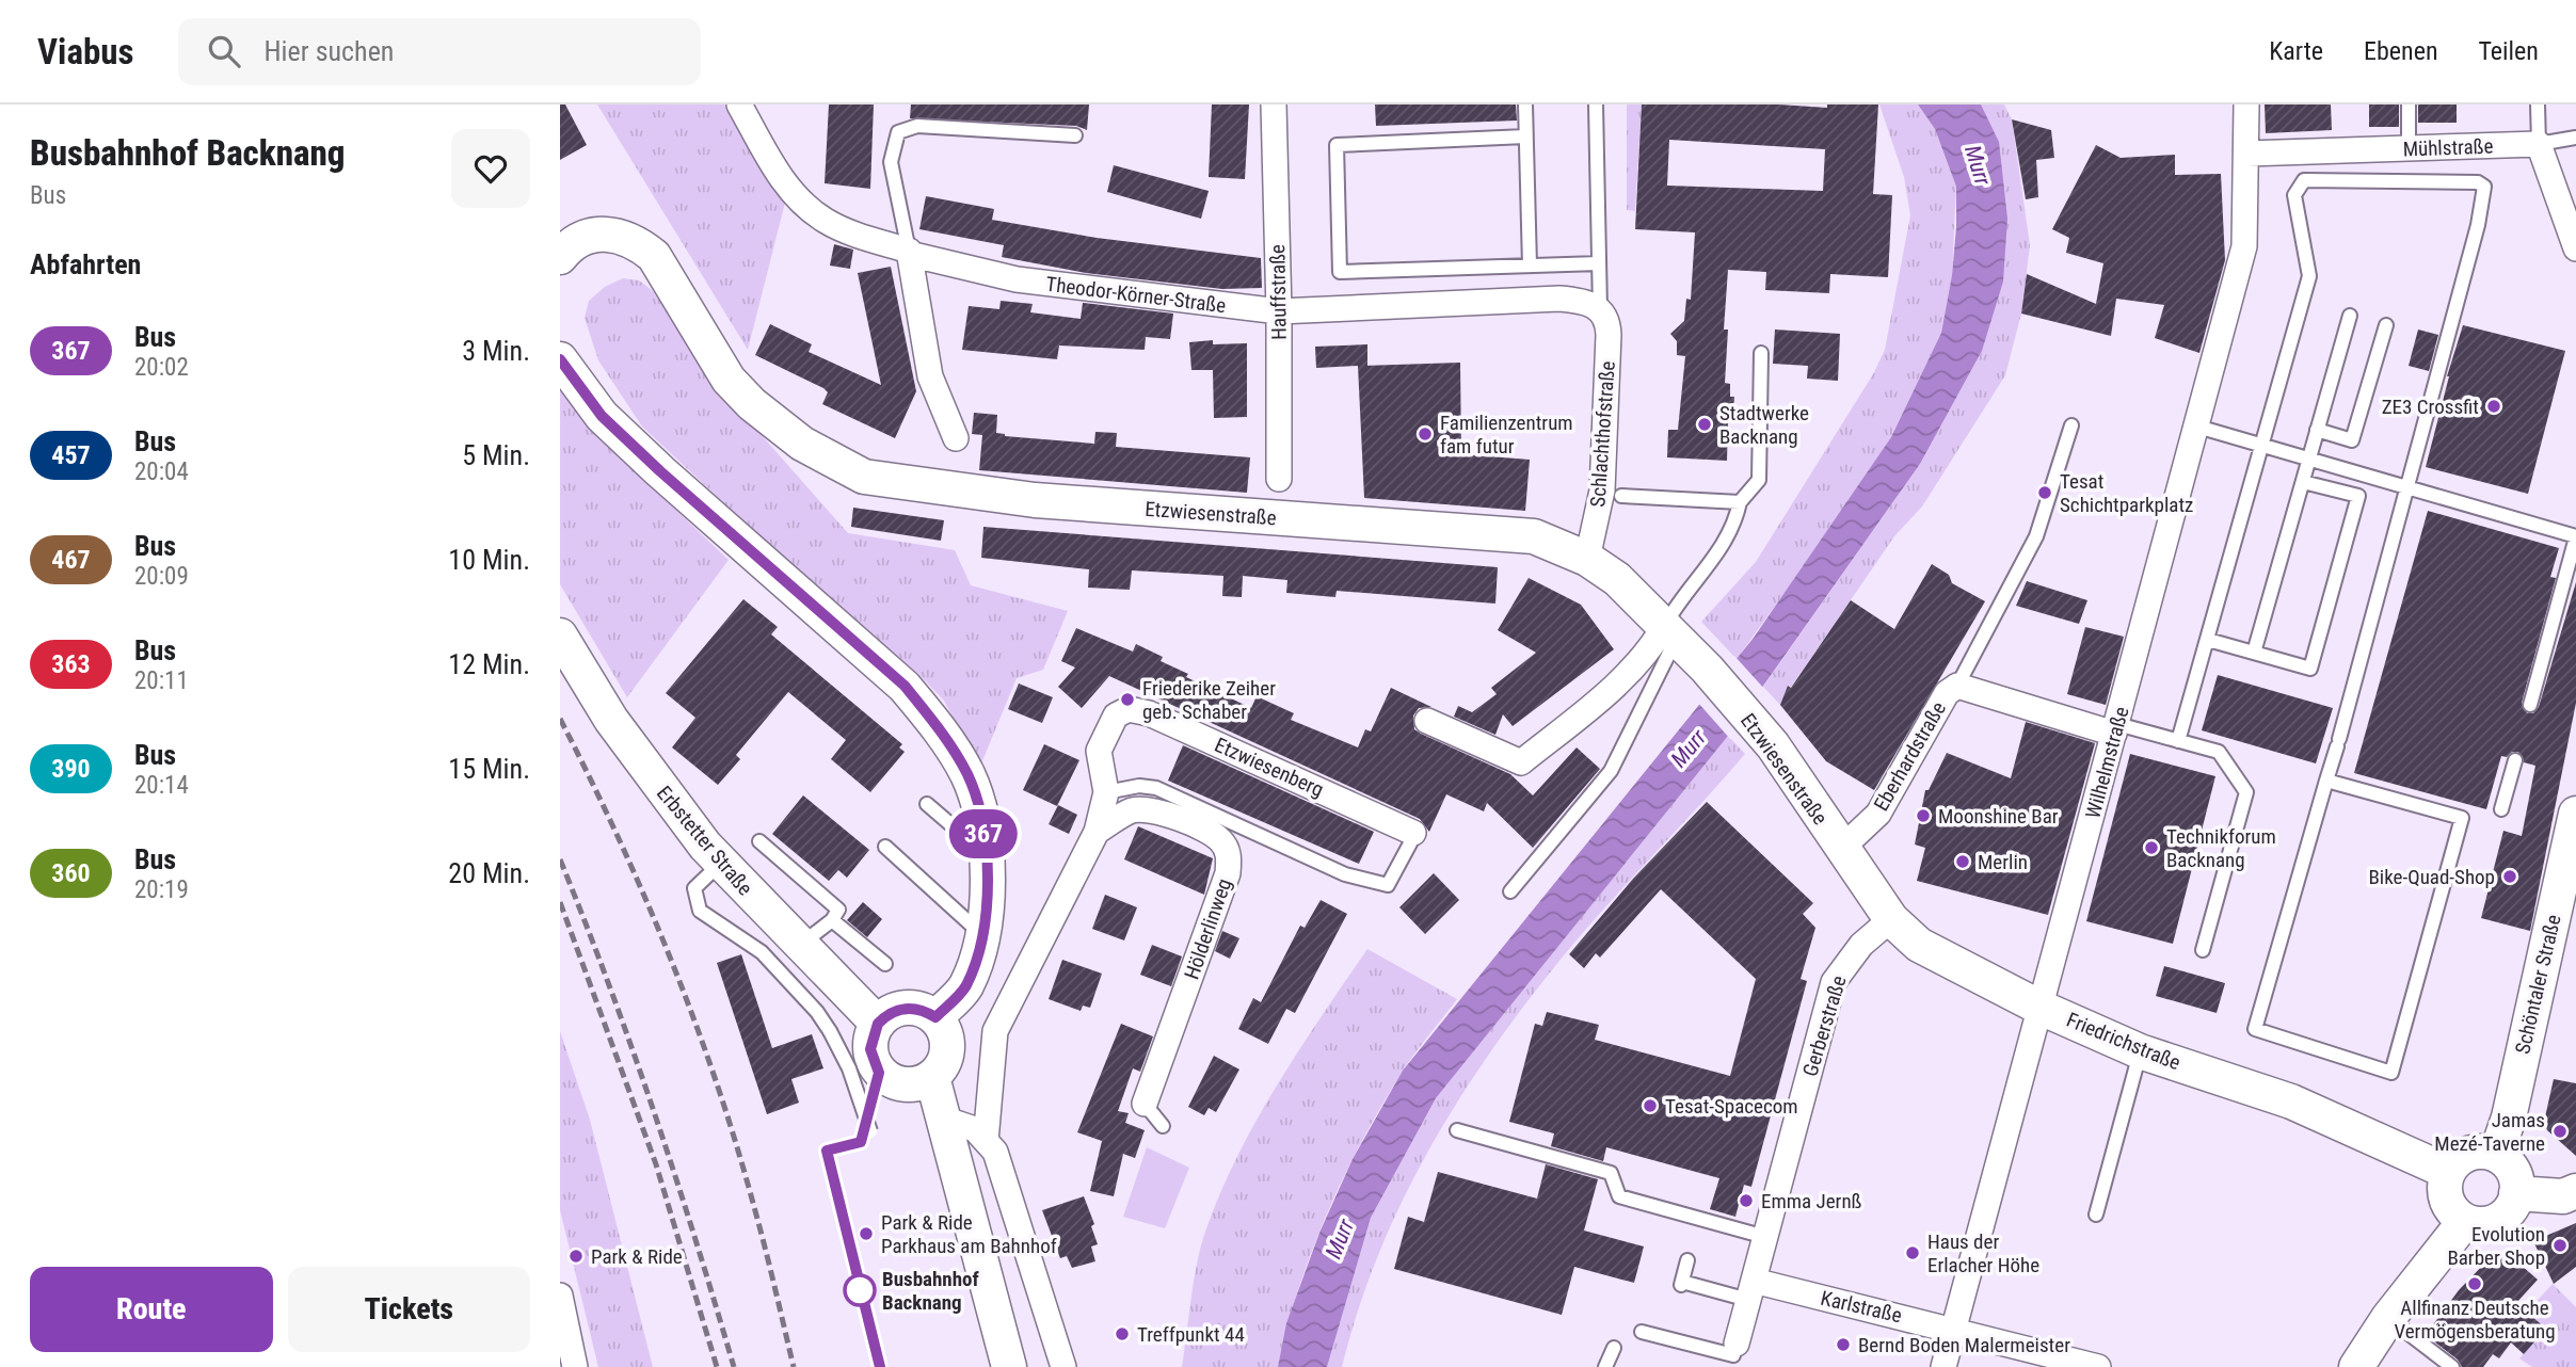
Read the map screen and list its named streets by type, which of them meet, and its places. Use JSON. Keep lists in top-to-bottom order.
{
  "streets": {
    "street": [
      "Mühlstraße",
      "Hauffstraße",
      "Theodor-Körner-Straße",
      "Schlachthofstraße",
      "Etzwiesenstraße",
      "Eberhardstraße",
      "Wilhelmstraße",
      "Etzwiesenberg",
      "Erbstetter Straße",
      "Hölderlinweg",
      "Schöntaler Straße",
      "Gerberstraße",
      "Friedrichstraße",
      "Karlstraße"
    ]
  },
  "crossings": [
    ["Mühlstraße", "Wilhelmstraße"],
    ["Hauffstraße", "Theodor-Körner-Straße"],
    ["Theodor-Körner-Straße", "Schlachthofstraße"],
    ["Schlachthofstraße", "Etzwiesenstraße"],
    ["Etzwiesenstraße", "Eberhardstraße"],
    ["Etzwiesenstraße", "Friedrichstraße"],
    ["Eberhardstraße", "Wilhelmstraße"],
    ["Eberhardstraße", "Friedrichstraße"],
    ["Wilhelmstraße", "Friedrichstraße"],
    ["Wilhelmstraße", "Karlstraße"],
    ["Etzwiesenberg", "Hölderlinweg"],
    ["Schöntaler Straße", "Friedrichstraße"],
    ["Gerberstraße", "Friedrichstraße"],
    ["Gerberstraße", "Karlstraße"]
  ],
  "water": ["Murr"],
  "places": [
    "ZE3 Crossfit",
    "Stadtwerke Backnang",
    "Familienzentrum fam futur",
    "Tesat Schichtparkplatz",
    "Friederike Zeiher geb. Schaber",
    "Moonshine Bar",
    "Technikforum Backnang",
    "Merlin",
    "Bike-Quad-Shop",
    "Tesat-Spacecom",
    "Jamas Mezé-Taverne",
    "Emma Jernß",
    "Park & Ride Parkhaus am Bahnhof",
    "Evolution Barber Shop",
    "Haus der Erlacher Höhe",
    "Park & Ride",
    "Allfinanz Deutsche Vermögensberatung",
    "Busbahnhof Backnang",
    "Treffpunkt 44",
    "Bernd Boden Malermeister"
  ],
  "lines": ["bus line 367"],
  "page": {
    "header": "Viabus",
    "search": "Hier suchen",
    "nav": ["Karte", "Ebenen", "Teilen"],
    "heading": [
      ["Busbahnhof Backnang", "Bus"],
      "Abfahrten"
    ],
    "on_map": "367",
    "list": [
      {
        "mark": "367",
        "name": "Bus",
        "note": "20:02",
        "value": "3 Min."
      },
      {
        "mark": "457",
        "name": "Bus",
        "note": "20:04",
        "value": "5 Min."
      },
      {
        "mark": "467",
        "name": "Bus",
        "note": "20:09",
        "value": "10 Min."
      },
      {
        "mark": "363",
        "name": "Bus",
        "note": "20:11",
        "value": "12 Min."
      },
      {
        "mark": "390",
        "name": "Bus",
        "note": "20:14",
        "value": "15 Min."
      },
      {
        "mark": "360",
        "name": "Bus",
        "note": "20:19",
        "value": "20 Min."
      }
    ],
    "buttons": ["Route", "Tickets"]
  }
}
